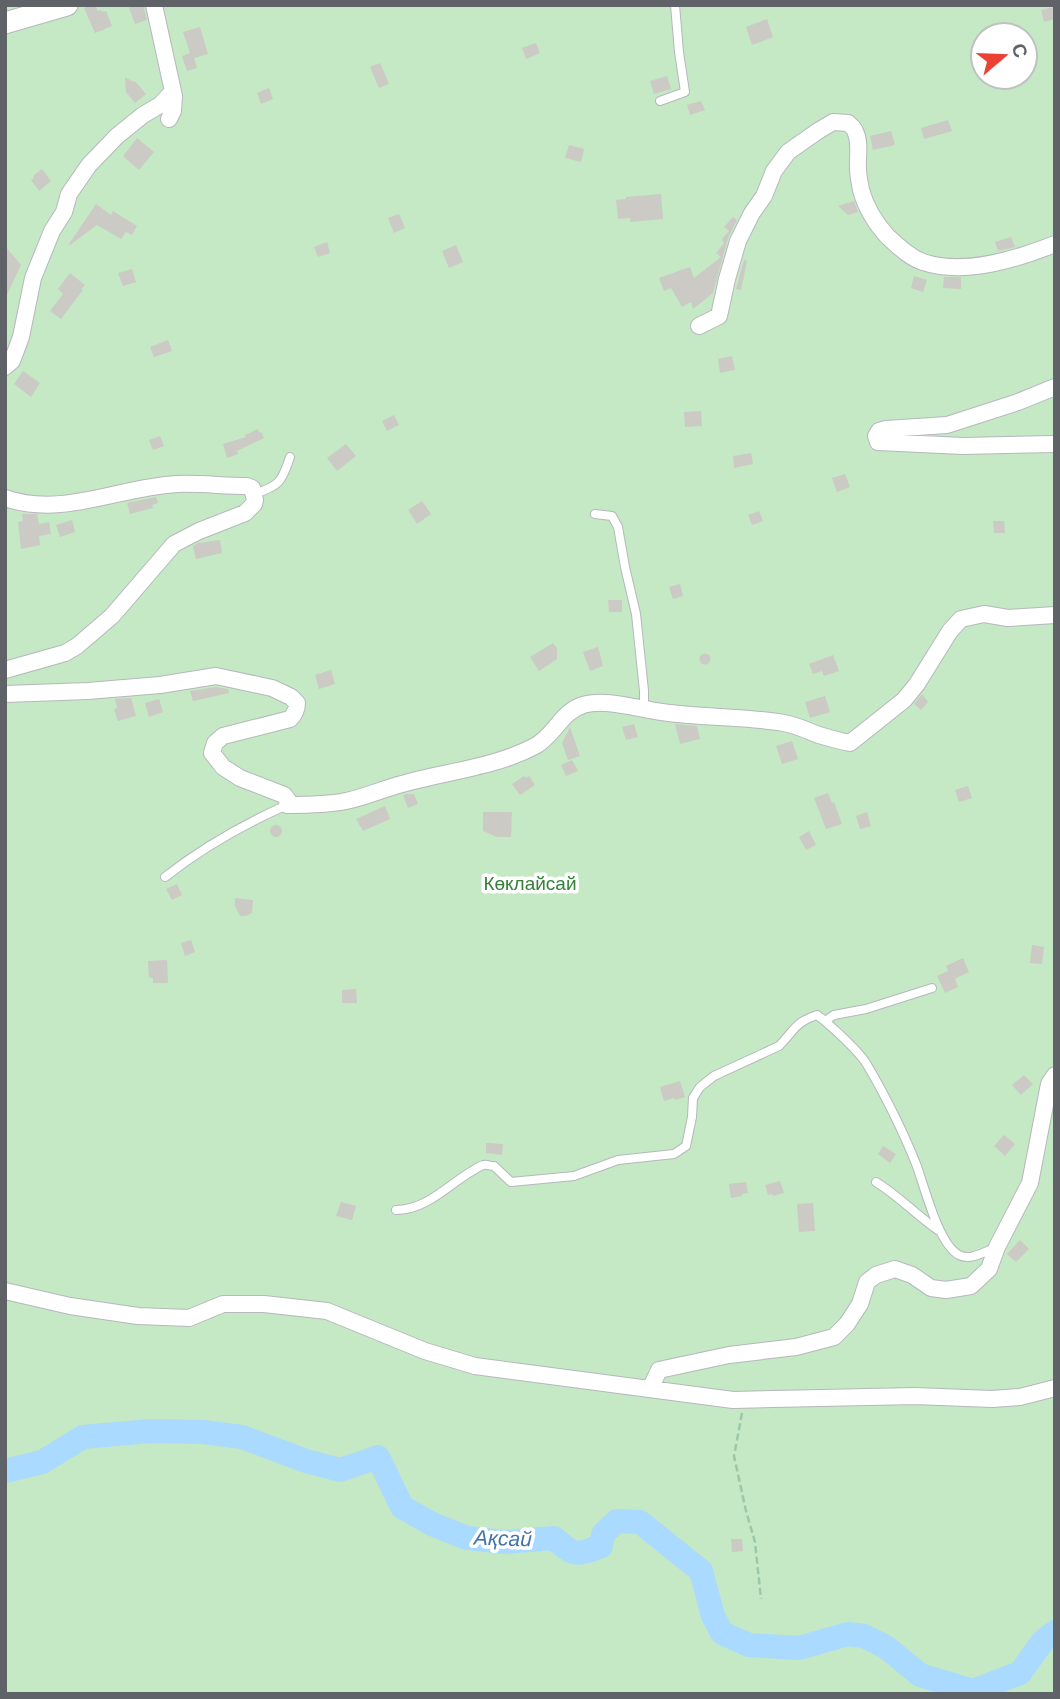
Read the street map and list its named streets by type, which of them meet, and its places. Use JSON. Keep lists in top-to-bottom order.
{
  "water": ["Ақсай"],
  "parks": ["Көклайсай"],
  "north": "right"
}
